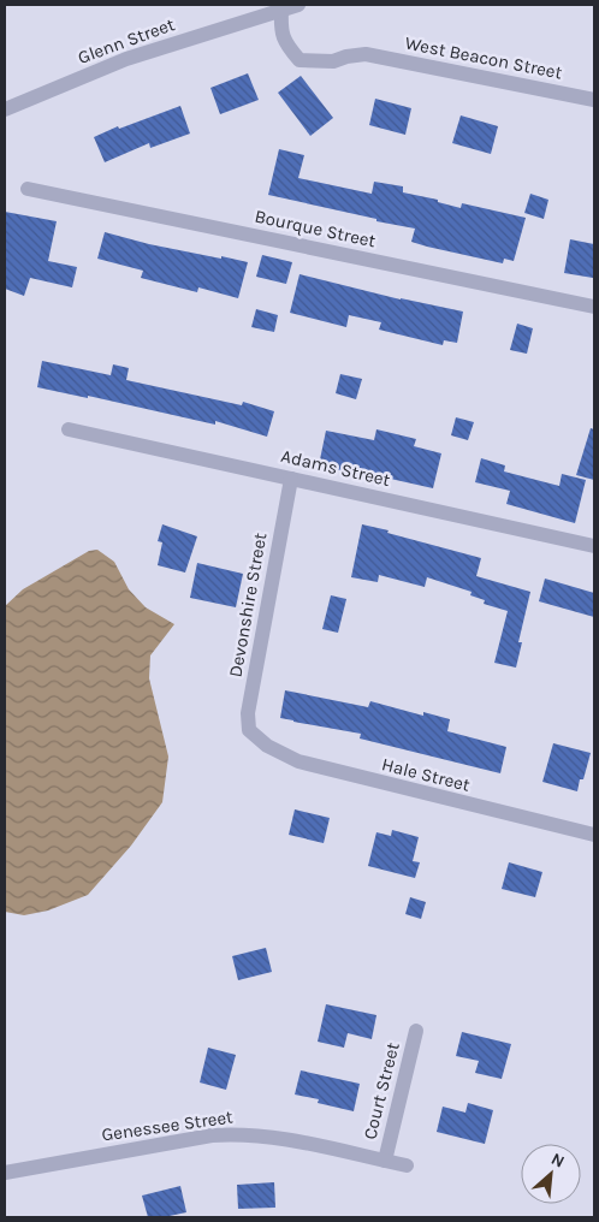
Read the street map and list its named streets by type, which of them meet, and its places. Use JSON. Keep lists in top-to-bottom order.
{
  "streets": {
    "street": [
      "Glenn Street",
      "West Beacon Street",
      "Bourque Street",
      "Adams Street",
      "Devonshire Street",
      "Hale Street",
      "Court Street",
      "Genessee Street"
    ]
  },
  "crossings": [
    ["Glenn Street", "West Beacon Street"],
    ["Adams Street", "Devonshire Street"],
    ["Devonshire Street", "Hale Street"],
    ["Court Street", "Genessee Street"]
  ],
  "north": "top right"
}
